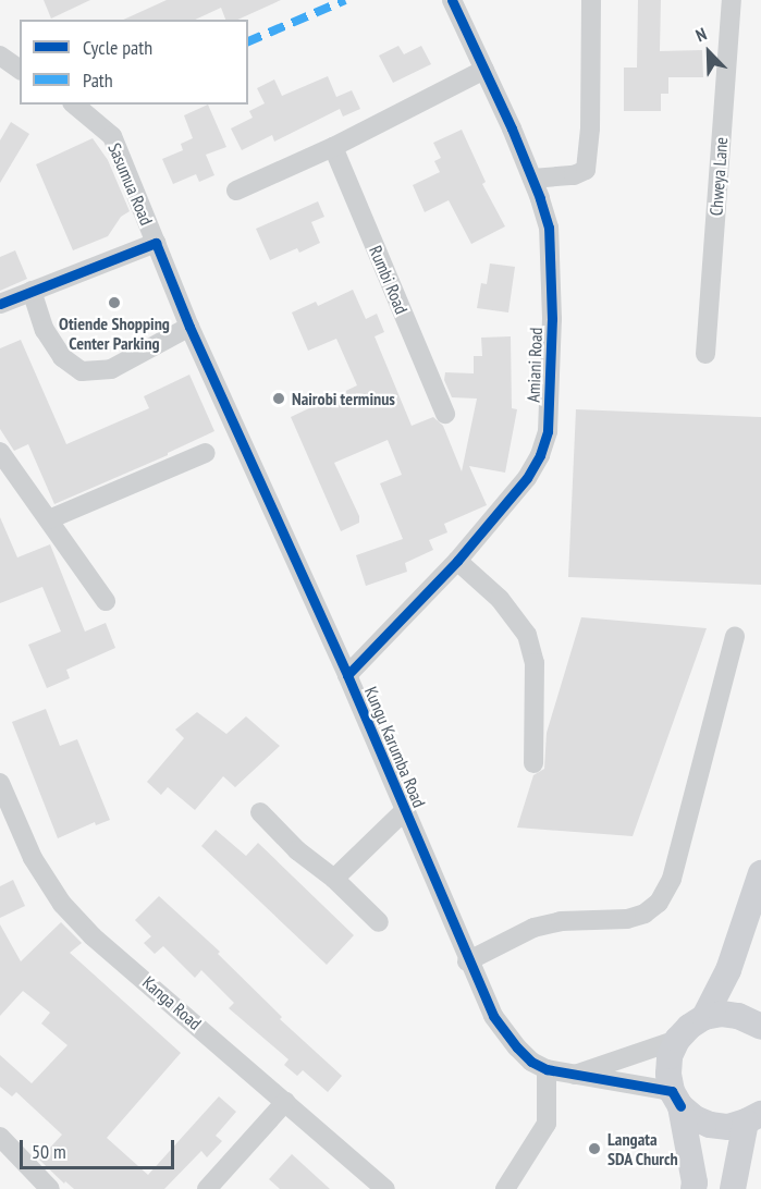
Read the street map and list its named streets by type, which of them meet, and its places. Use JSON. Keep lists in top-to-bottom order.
{
  "streets": {
    "street": [
      "Chweya Lane",
      "Sasumua Road",
      "Rumbi Road",
      "Amiani Road",
      "Kungu Karumba Road",
      "Kanga Road"
    ]
  },
  "crossings": [
    ["Sasumua Road", "Kungu Karumba Road"],
    ["Amiani Road", "Kungu Karumba Road"]
  ],
  "places": ["Otiende Shopping Center Parking", "Nairobi terminus", "Langata SDA Church"],
  "legend": ["Cycle path", "Path"],
  "scale_bar": "50 m",
  "north": "top left"
}
